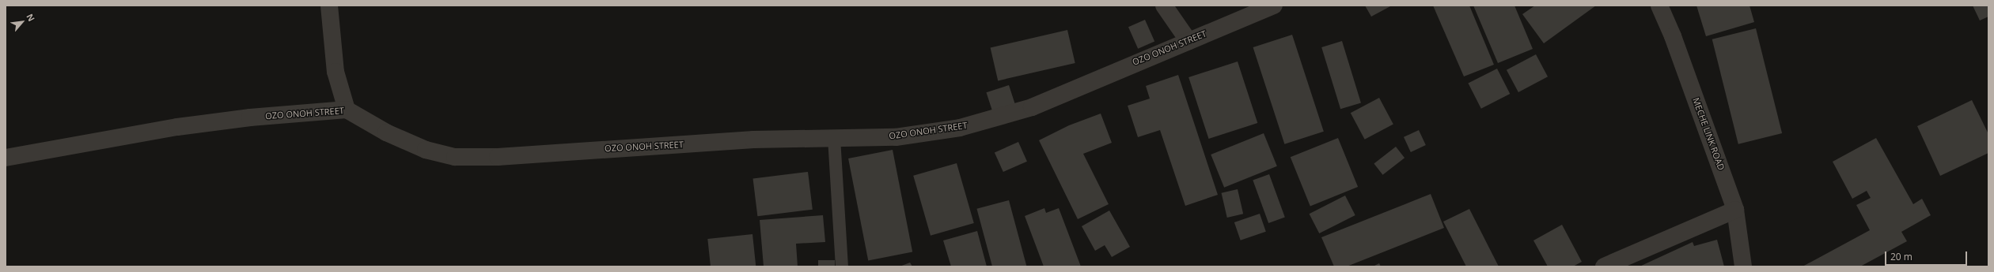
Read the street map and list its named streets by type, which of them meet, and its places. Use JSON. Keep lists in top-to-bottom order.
{
  "streets": {
    "street": ["OZO ONOH STREET", "MECHE LINK ROAD"]
  },
  "scale_bar": "20 m",
  "north": "top right"
}
